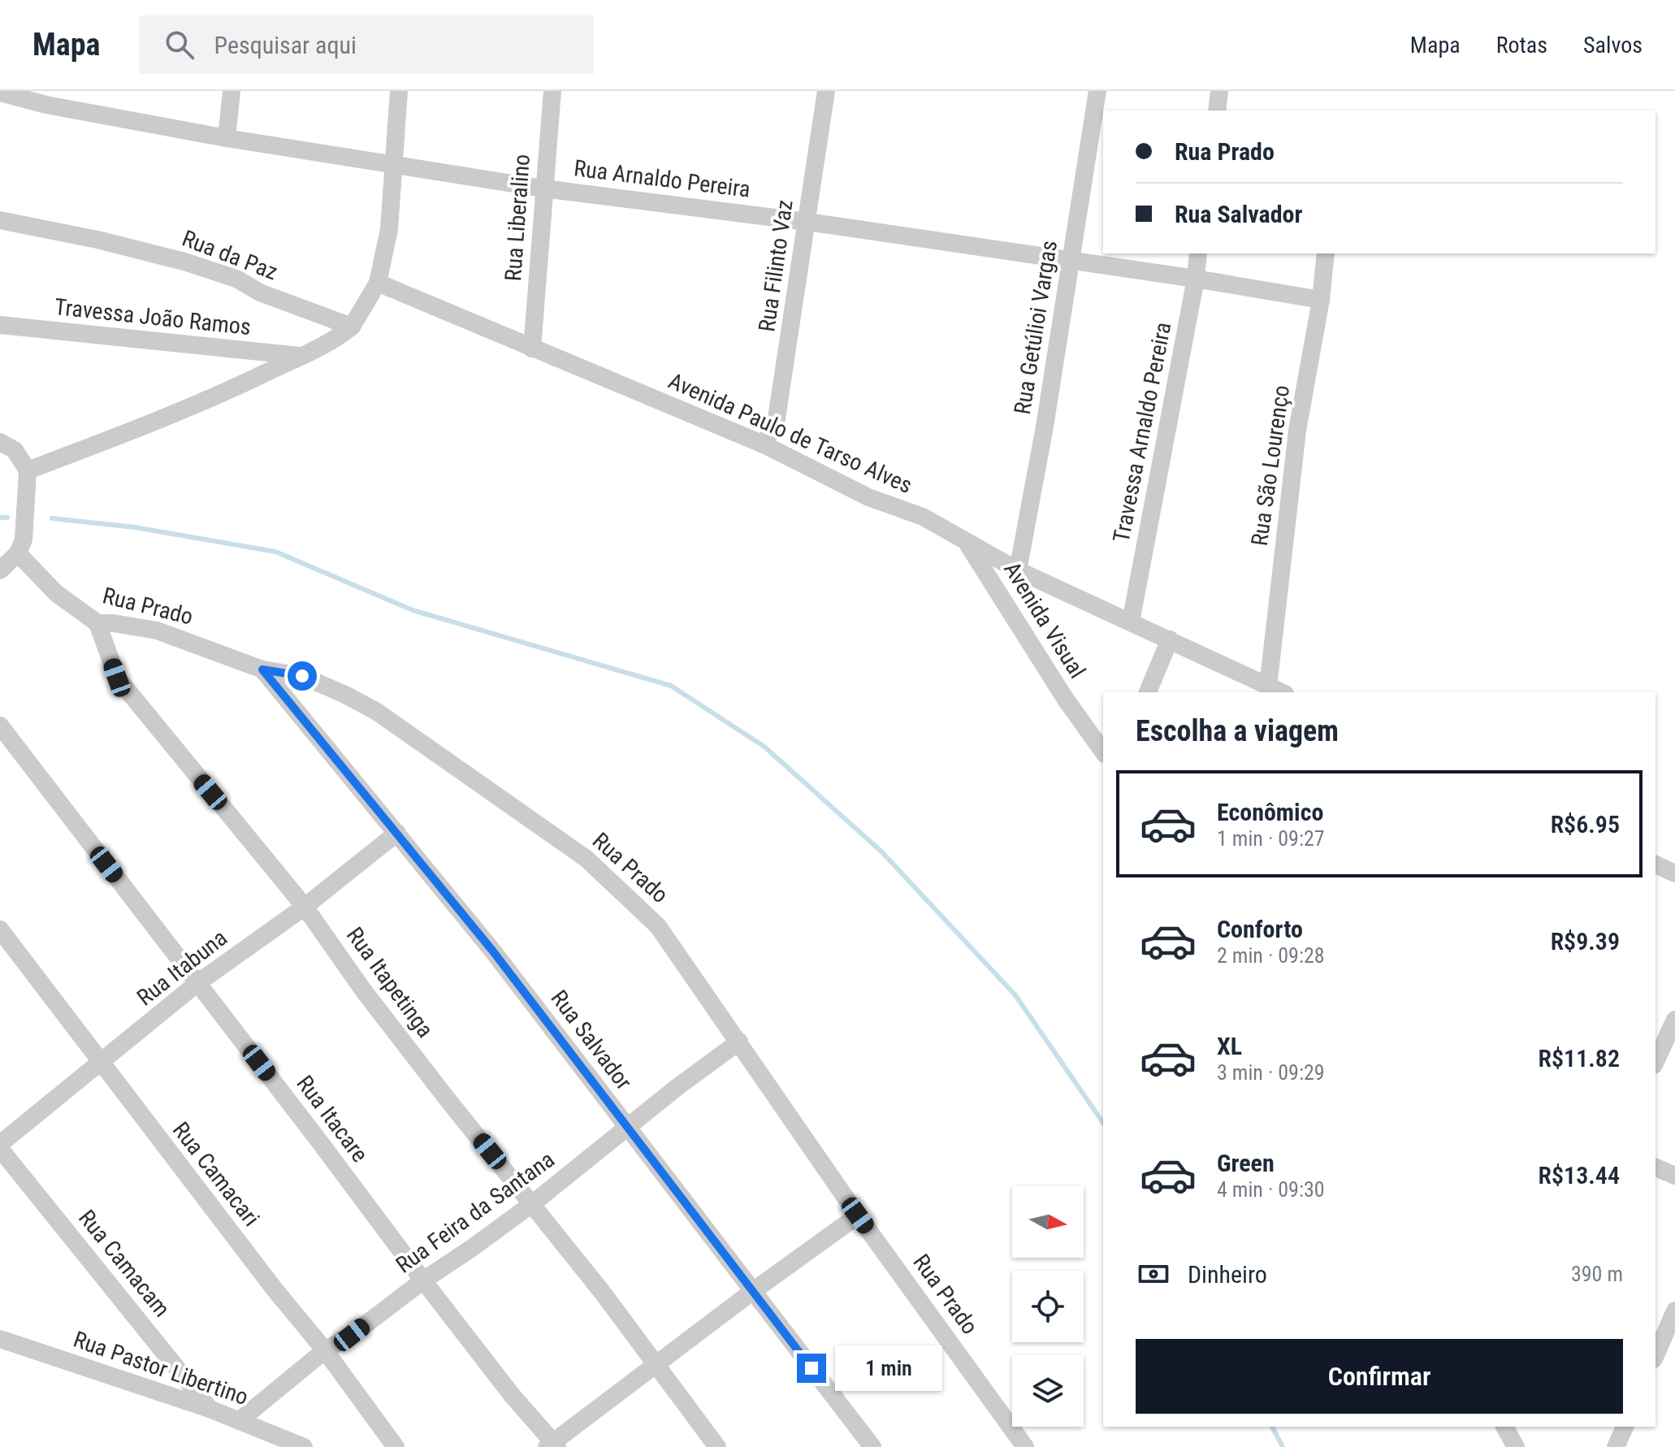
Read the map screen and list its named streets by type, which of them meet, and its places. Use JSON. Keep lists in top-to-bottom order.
{
  "streets": {
    "street": [
      "Rua Arnaldo Pereira",
      "Rua Liberalino",
      "Rua da Paz",
      "Rua Filinto Vaz",
      "Travessa João Ramos",
      "Rua Getúlioi Vargas",
      "Travessa Arnaldo Pereira",
      "Avenida Paulo de Tarso Alves",
      "Rua São Lourenço",
      "Rua Prado",
      "Avenida Visual",
      "Rua Itabuna",
      "Rua Itapetinga",
      "Rua Salvador",
      "Rua Itacare",
      "Rua Camacari",
      "Rua Feira da Santana",
      "Rua Camacam",
      "Rua Pastor Libertino"
    ]
  },
  "crossings": [
    ["Rua Arnaldo Pereira", "Rua Liberalino"],
    ["Rua Arnaldo Pereira", "Rua Filinto Vaz"],
    ["Rua Arnaldo Pereira", "Rua Getúlioi Vargas"],
    ["Rua Arnaldo Pereira", "Travessa Arnaldo Pereira"],
    ["Rua Arnaldo Pereira", "Rua São Lourenço"],
    ["Rua Liberalino", "Avenida Paulo de Tarso Alves"],
    ["Rua Filinto Vaz", "Avenida Paulo de Tarso Alves"],
    ["Rua Getúlioi Vargas", "Avenida Paulo de Tarso Alves"],
    ["Travessa Arnaldo Pereira", "Avenida Paulo de Tarso Alves"],
    ["Avenida Paulo de Tarso Alves", "Rua São Lourenço"],
    ["Avenida Paulo de Tarso Alves", "Avenida Visual"],
    ["Rua Prado", "Rua Itapetinga"],
    ["Rua Prado", "Rua Salvador"],
    ["Rua Prado", "Rua Feira da Santana"],
    ["Rua Itabuna", "Rua Itapetinga"],
    ["Rua Itabuna", "Rua Salvador"],
    ["Rua Itabuna", "Rua Itacare"],
    ["Rua Itabuna", "Rua Camacari"],
    ["Rua Itabuna", "Rua Camacam"],
    ["Rua Itapetinga", "Rua Feira da Santana"],
    ["Rua Salvador", "Rua Feira da Santana"],
    ["Rua Itacare", "Rua Feira da Santana"],
    ["Rua Camacari", "Rua Feira da Santana"],
    ["Rua Feira da Santana", "Rua Pastor Libertino"],
    ["Rua Camacam", "Rua Pastor Libertino"]
  ],
  "north": "right",
  "page": {
    "header": "Mapa",
    "search": "Pesquisar aqui",
    "nav": ["Mapa", "Rotas", "Salvos"],
    "banner": ["Rua Prado", "Rua Salvador"],
    "heading": "Escolha a viagem",
    "list": [
      {
        "name": "Econômico",
        "note": "1 min · 09:27",
        "value": "R$6.95"
      },
      {
        "name": "Conforto",
        "note": "2 min · 09:28",
        "value": "R$9.39"
      },
      {
        "name": "XL",
        "note": "3 min · 09:29",
        "value": "R$11.82"
      },
      {
        "name": "Green",
        "note": "4 min · 09:30",
        "value": "R$13.44"
      }
    ],
    "pay": ["Dinheiro", "390 m"],
    "buttons": "Confirmar",
    "bubble": "1 min"
  }
}
